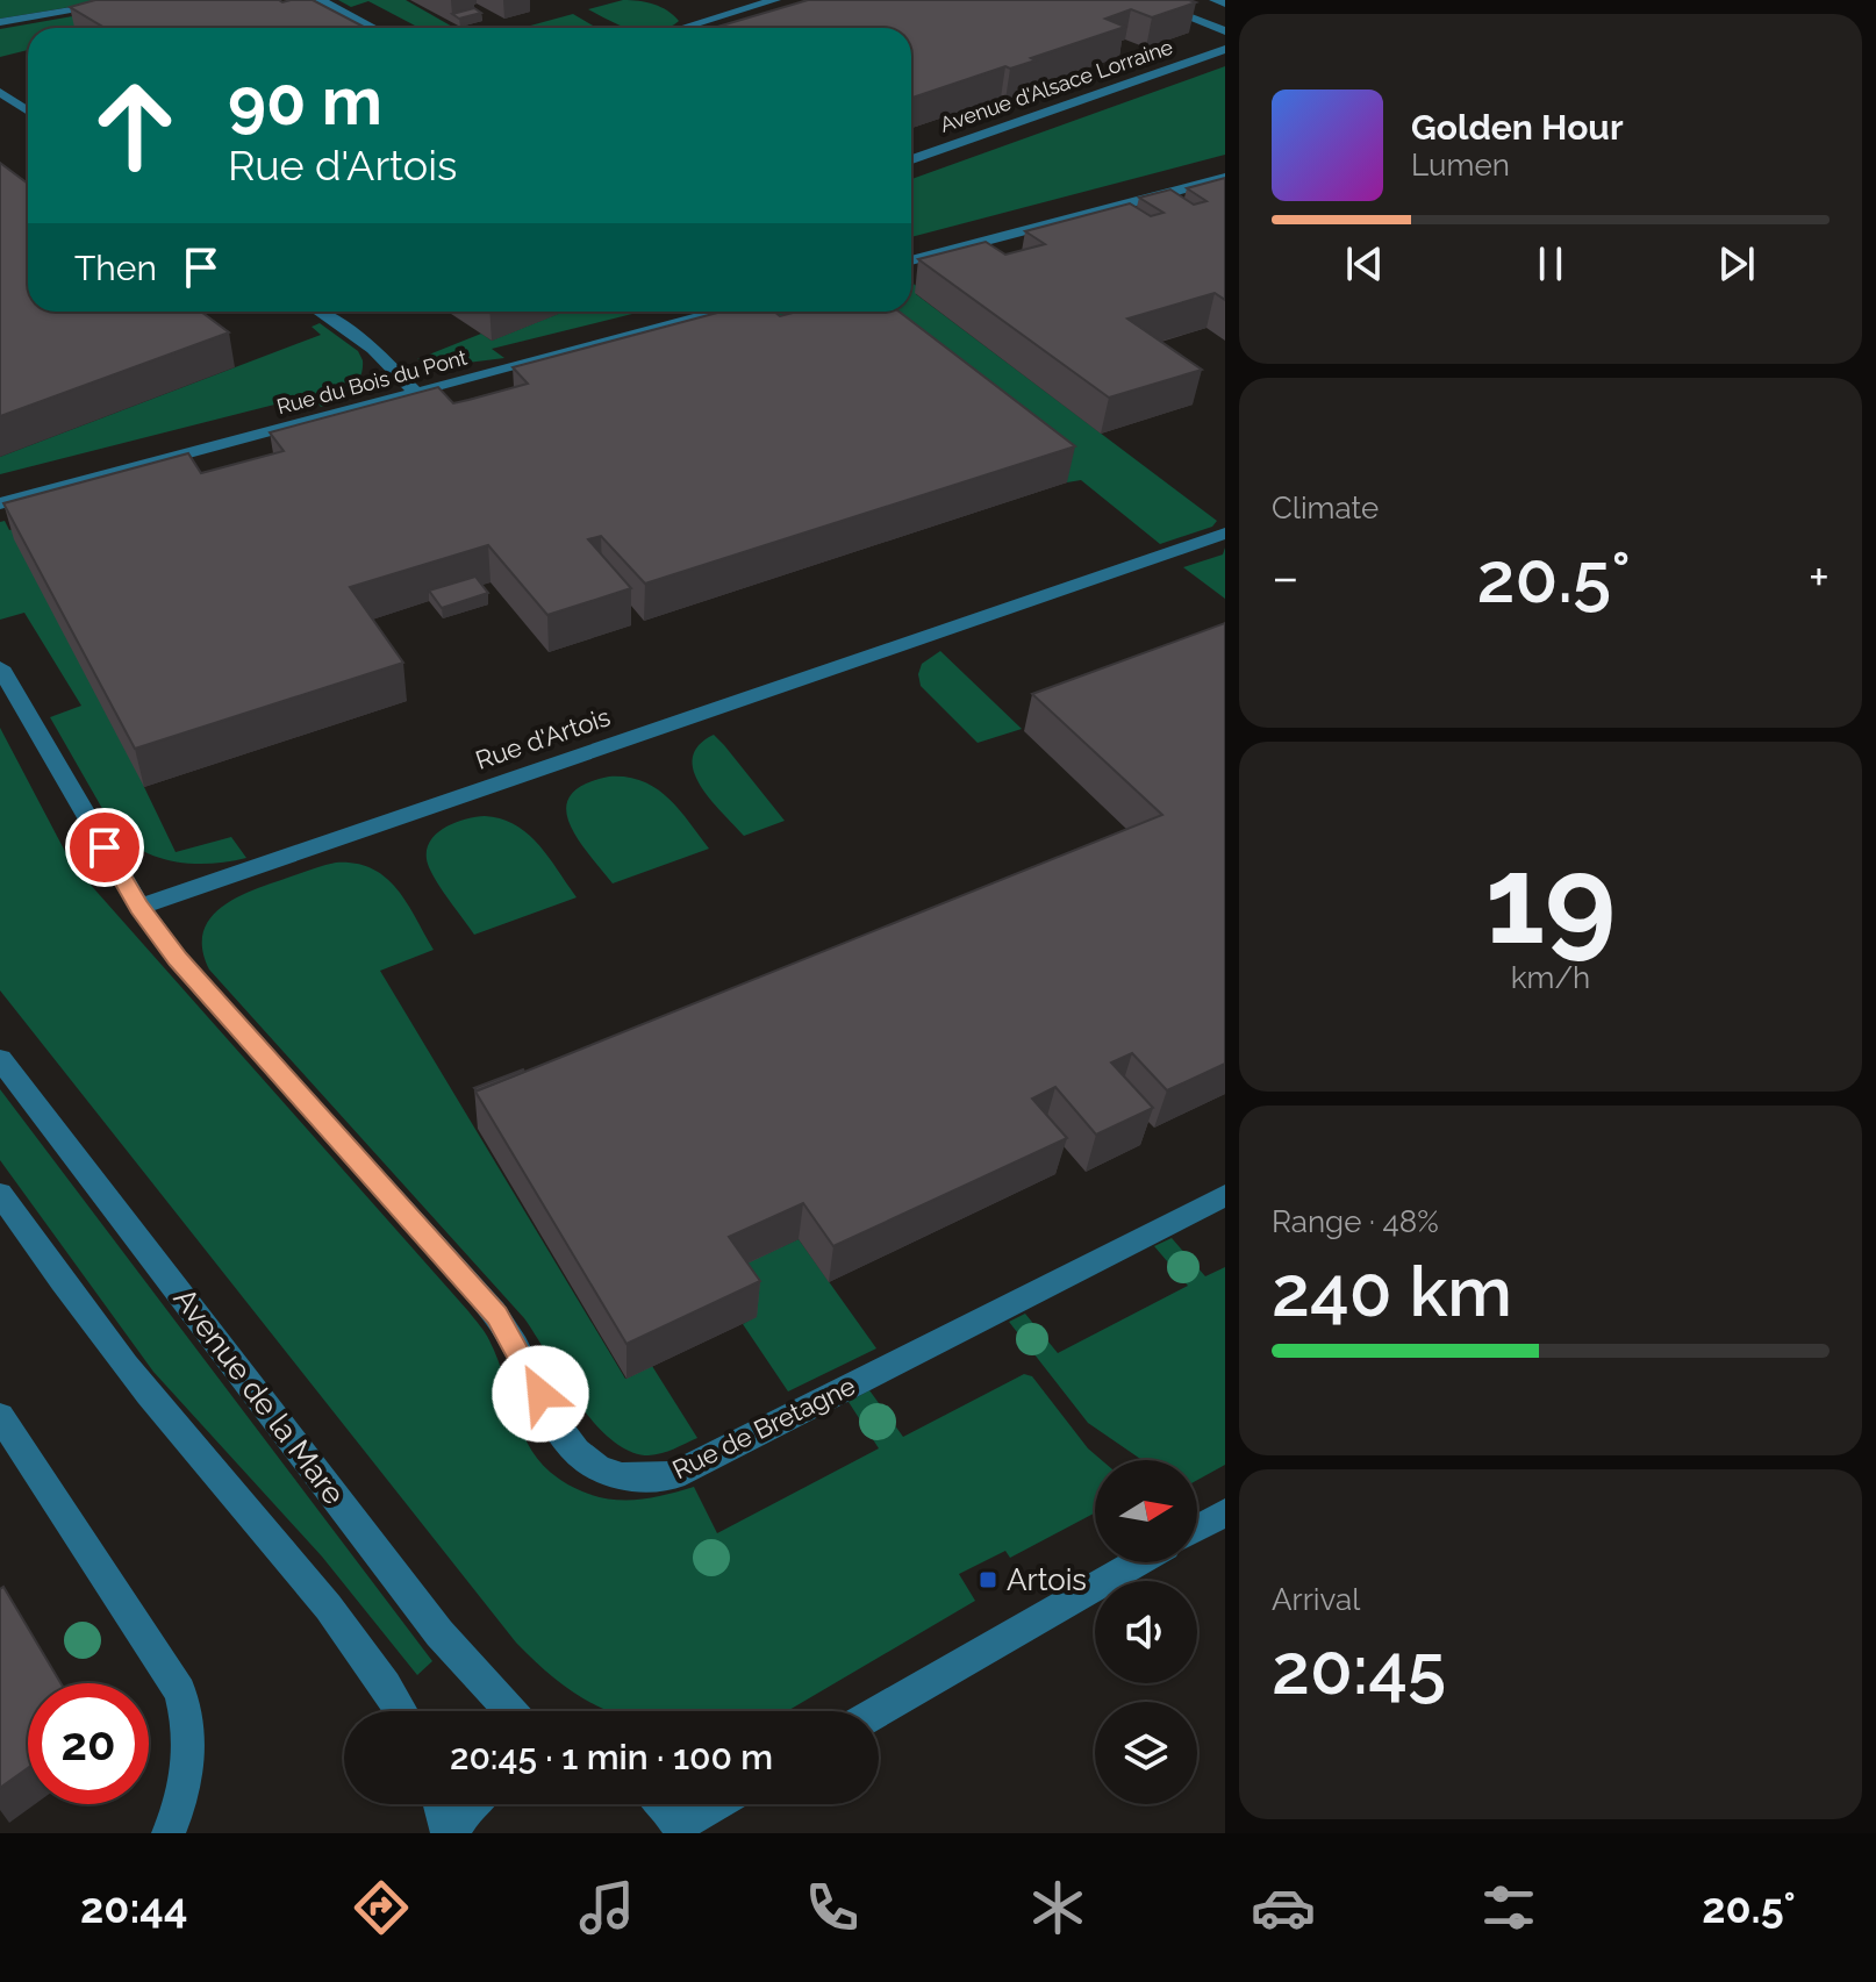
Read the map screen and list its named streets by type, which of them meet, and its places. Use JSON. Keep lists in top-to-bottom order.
{
  "streets": {
    "street": [
      "Avenue d'Alsace Lorraine",
      "Rue du Bois du Pont",
      "Rue d'Artois",
      "Avenue de la Mare",
      "Rue de Bretagne"
    ]
  },
  "crossings": [
    ["Rue d'Artois", "Rue de Bretagne"]
  ],
  "places": {
    "transit": ["Artois"]
  },
  "north": "right",
  "page": {
    "turn": ["90 m", "Rue d'Artois"],
    "song": ["Golden Hour", "Lumen"],
    "then": "Then",
    "tile": [
      "Climate",
      ["19", "km/h"],
      ["Range · 48%", "240 km"],
      ["Arrival", "20:45"]
    ],
    "heat": ["−", "20.5°", "+"],
    "limit": "20",
    "trip": "20:45 · 1 min · 100 m",
    "tabs": ["20:44", "20.5°"]
  }
}
